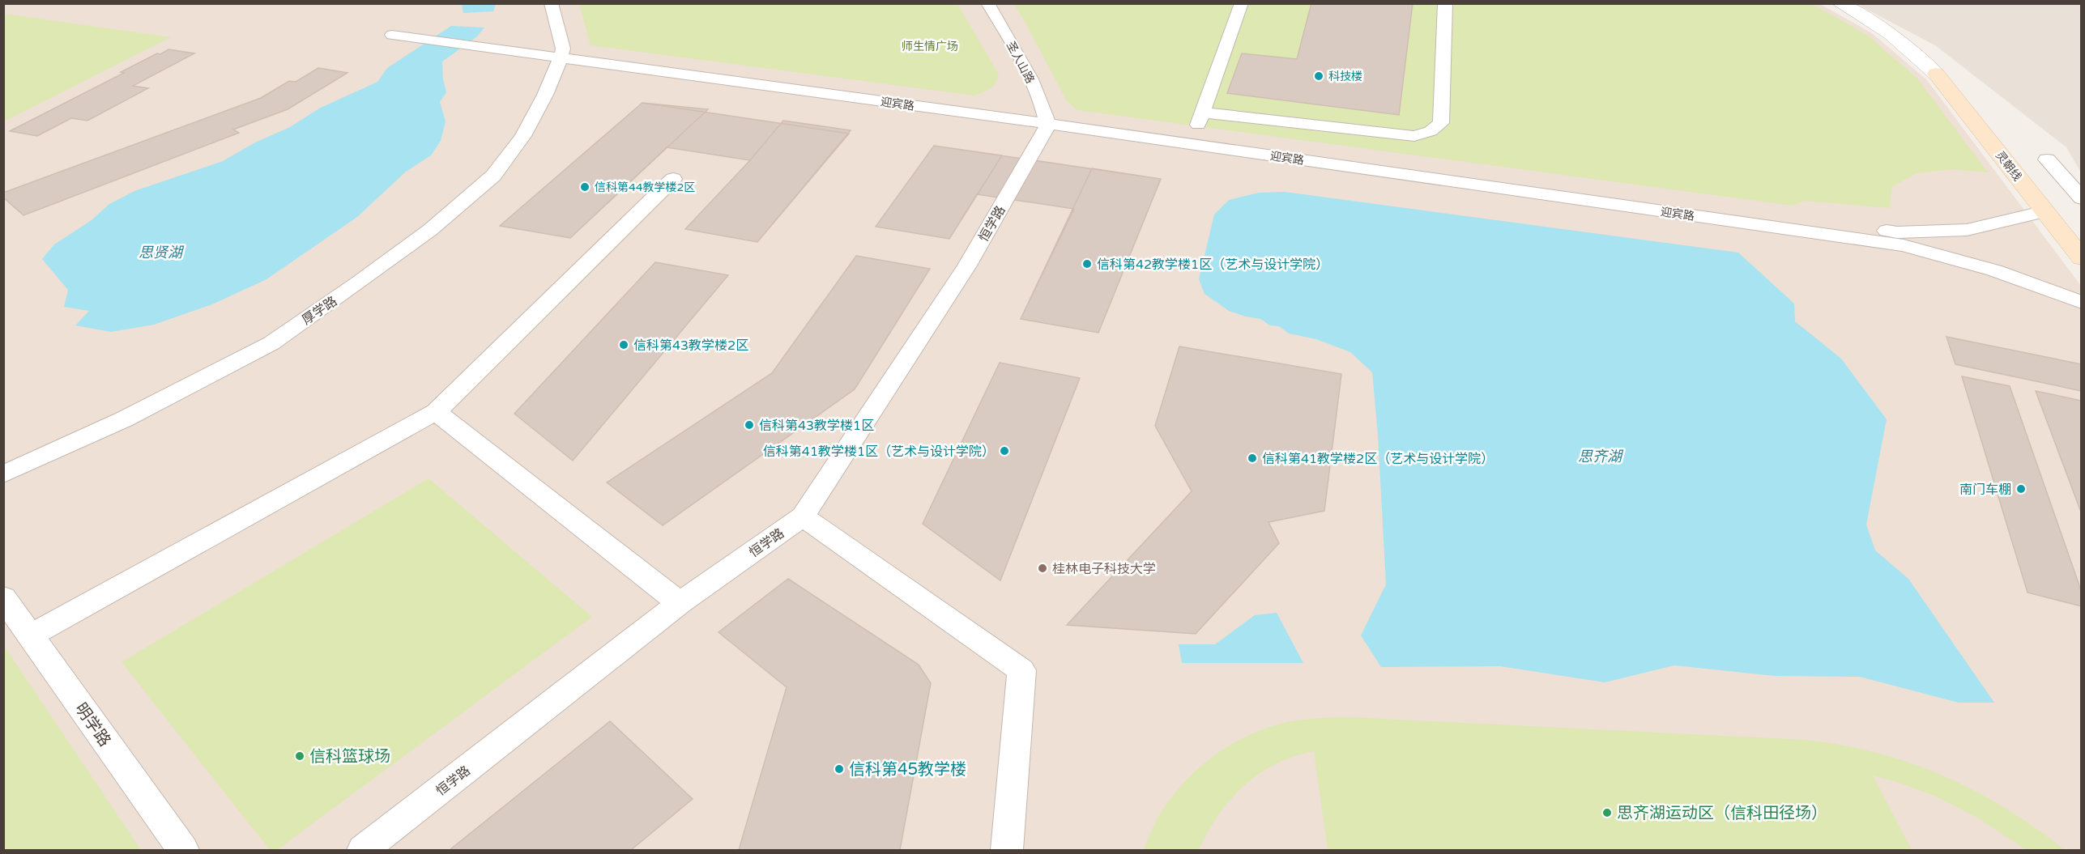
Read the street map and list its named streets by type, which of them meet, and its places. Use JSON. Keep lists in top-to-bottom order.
{
  "streets": {
    "main road": ["灵朝线"],
    "street": [
      "圣人山路",
      "迎宾路",
      "恒学路",
      "厚学路",
      "明学路"
    ]
  },
  "crossings": [
    ["圣人山路", "迎宾路"],
    ["圣人山路", "恒学路"],
    ["迎宾路", "灵朝线"],
    ["迎宾路", "恒学路"],
    ["迎宾路", "厚学路"]
  ],
  "water": ["思贤湖", "思齐湖"],
  "parks": ["师生情广场"],
  "places": [
    "科技楼",
    "信科第44教学楼2区",
    "信科第42教学楼1区（艺术与设计学院）",
    "信科第43教学楼2区",
    "信科第43教学楼1区",
    "信科第41教学楼1区（艺术与设计学院）",
    "信科第41教学楼2区（艺术与设计学院）",
    "南门车棚",
    "桂林电子科技大学",
    "信科篮球场",
    "信科第45教学楼",
    "思齐湖运动区（信科田径场）"
  ]
}
